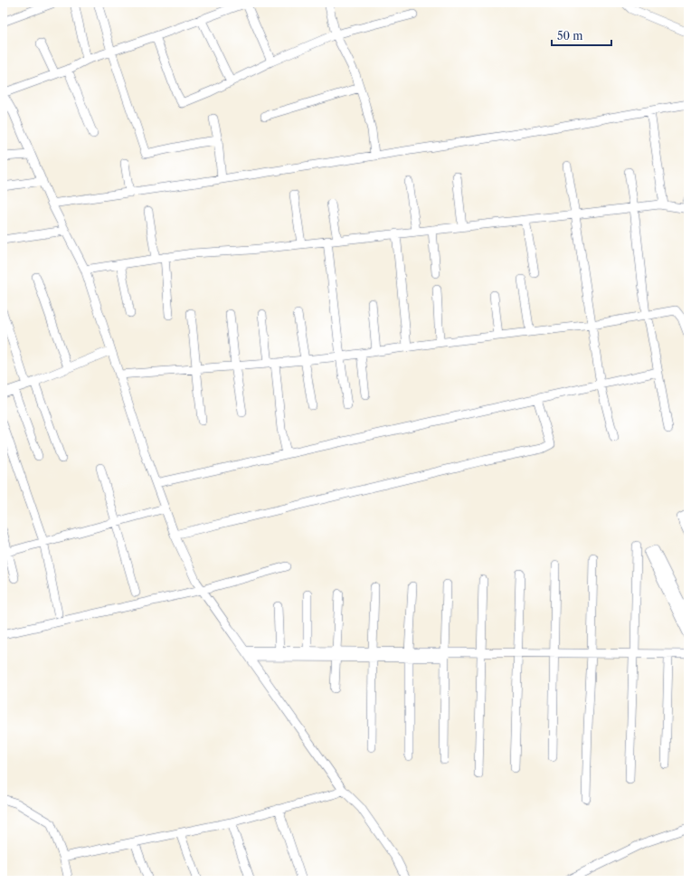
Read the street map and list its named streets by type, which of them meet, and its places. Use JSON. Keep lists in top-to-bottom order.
{
  "scale_bar": "50 m"
}
